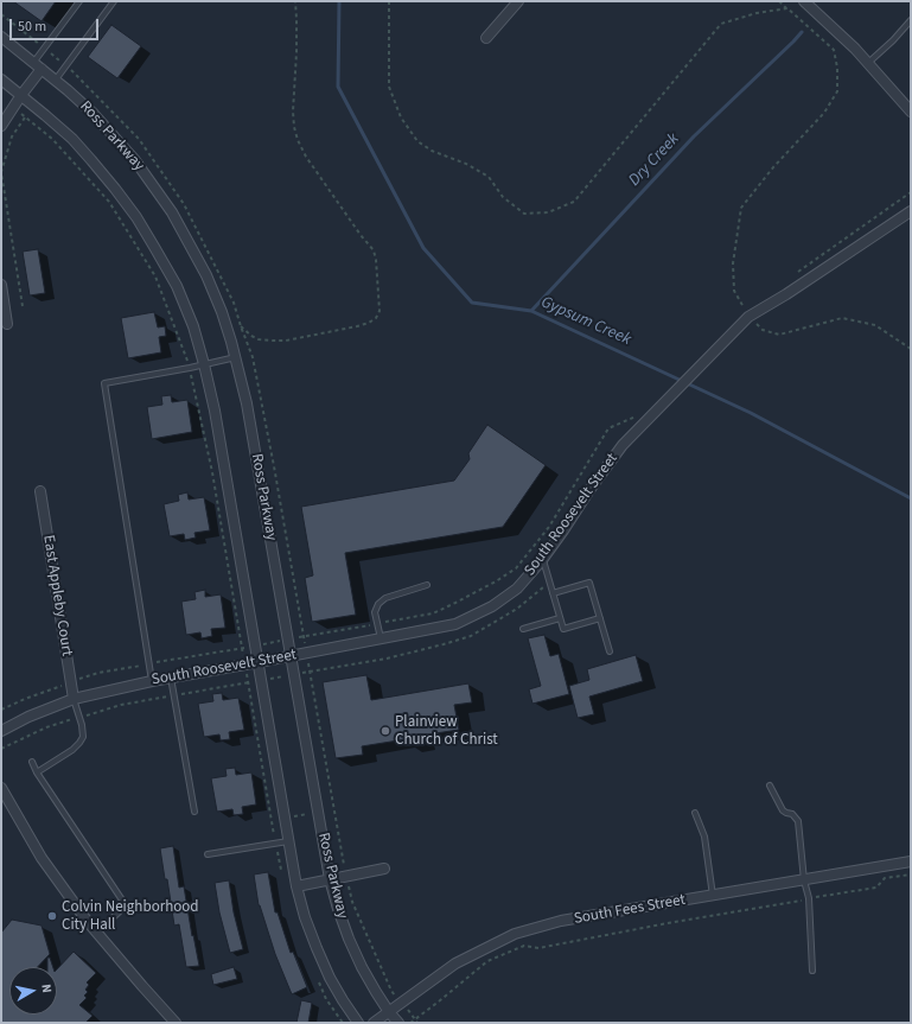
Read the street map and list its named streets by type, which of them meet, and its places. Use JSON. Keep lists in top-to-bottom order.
{
  "streets": {
    "street": [
      "Ross Parkway",
      "South Roosevelt Street",
      "East Appleby Court",
      "South Fees Street"
    ]
  },
  "crossings": [
    ["Ross Parkway", "South Roosevelt Street"],
    ["Ross Parkway", "South Fees Street"],
    ["South Roosevelt Street", "East Appleby Court"]
  ],
  "water": ["Dry Creek", "Gypsum Creek"],
  "places": ["Plainview Church of Christ", "Colvin Neighborhood City Hall"],
  "scale_bar": "50 m",
  "north": "right"
}
